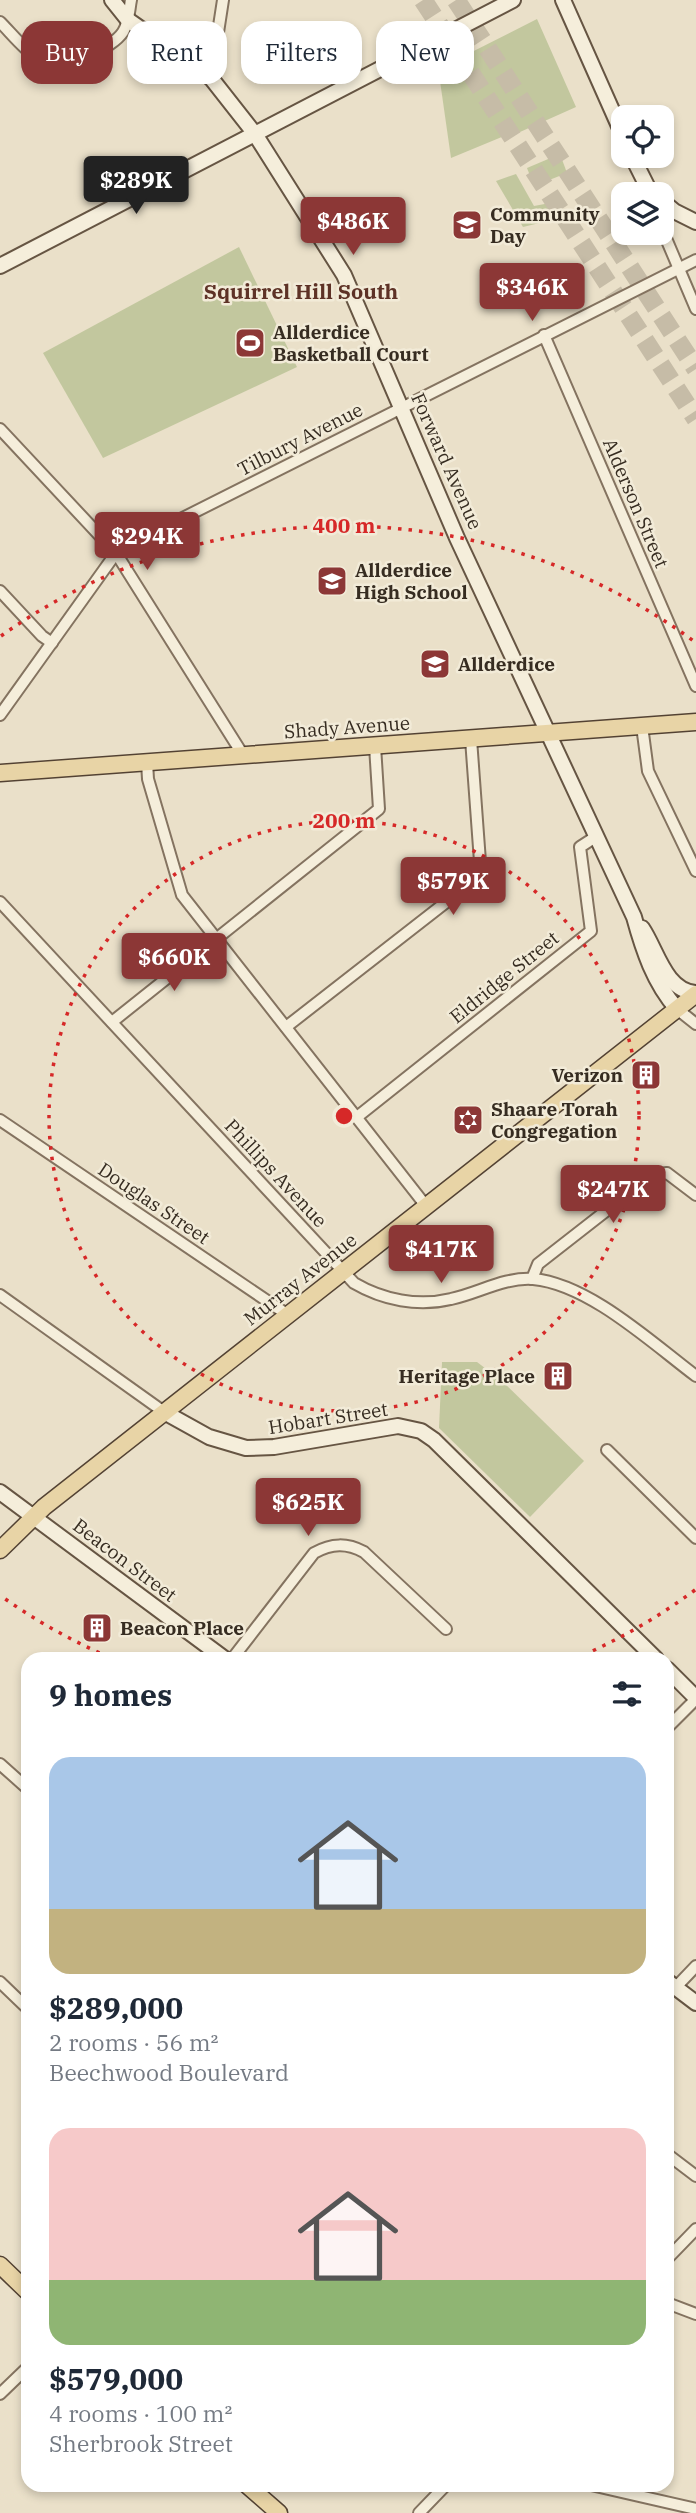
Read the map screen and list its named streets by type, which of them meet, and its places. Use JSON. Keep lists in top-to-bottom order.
{
  "streets": {
    "main road": [
      "Forward Avenue",
      "Shady Avenue",
      "Murray Avenue",
      "Hobart Street",
      "Beacon Street"
    ],
    "street": [
      "Tilbury Avenue",
      "Alderson Street",
      "Eldridge Street",
      "Phillips Avenue",
      "Douglas Street"
    ]
  },
  "crossings": [
    ["Tilbury Avenue", "Forward Avenue"],
    ["Tilbury Avenue", "Alderson Street"],
    ["Forward Avenue", "Shady Avenue"],
    ["Forward Avenue", "Eldridge Street"],
    ["Forward Avenue", "Murray Avenue"],
    ["Phillips Avenue", "Murray Avenue"],
    ["Douglas Street", "Murray Avenue"],
    ["Murray Avenue", "Hobart Street"],
    ["Murray Avenue", "Beacon Street"]
  ],
  "districts": ["Squirrel Hill South"],
  "places": {
    "school or university": ["Community Day", "Allderdice High School", "Allderdice"],
    "sports": ["Allderdice Basketball Court"],
    "building": ["Verizon", "Heritage Place", "Beacon Place"],
    "synagogue": ["Shaare Torah Congregation"]
  },
  "page": {
    "chip": [
      "Buy",
      "Rent",
      "Filters",
      "New"
    ],
    "price": [
      "$289K",
      "$486K",
      "$346K",
      "$294K",
      "$579K",
      "$660K",
      "$247K",
      "$417K",
      "$625K"
    ],
    "heading": "9 homes",
    "list": [
      {
        "name": "$289,000",
        "note": "2 rooms · 56 m² · Beechwood Boulevard"
      },
      {
        "name": "$579,000",
        "note": "4 rooms · 100 m² · Sherbrook Street"
      }
    ]
  },
  "rings": ["400 m", "200 m"]
}
